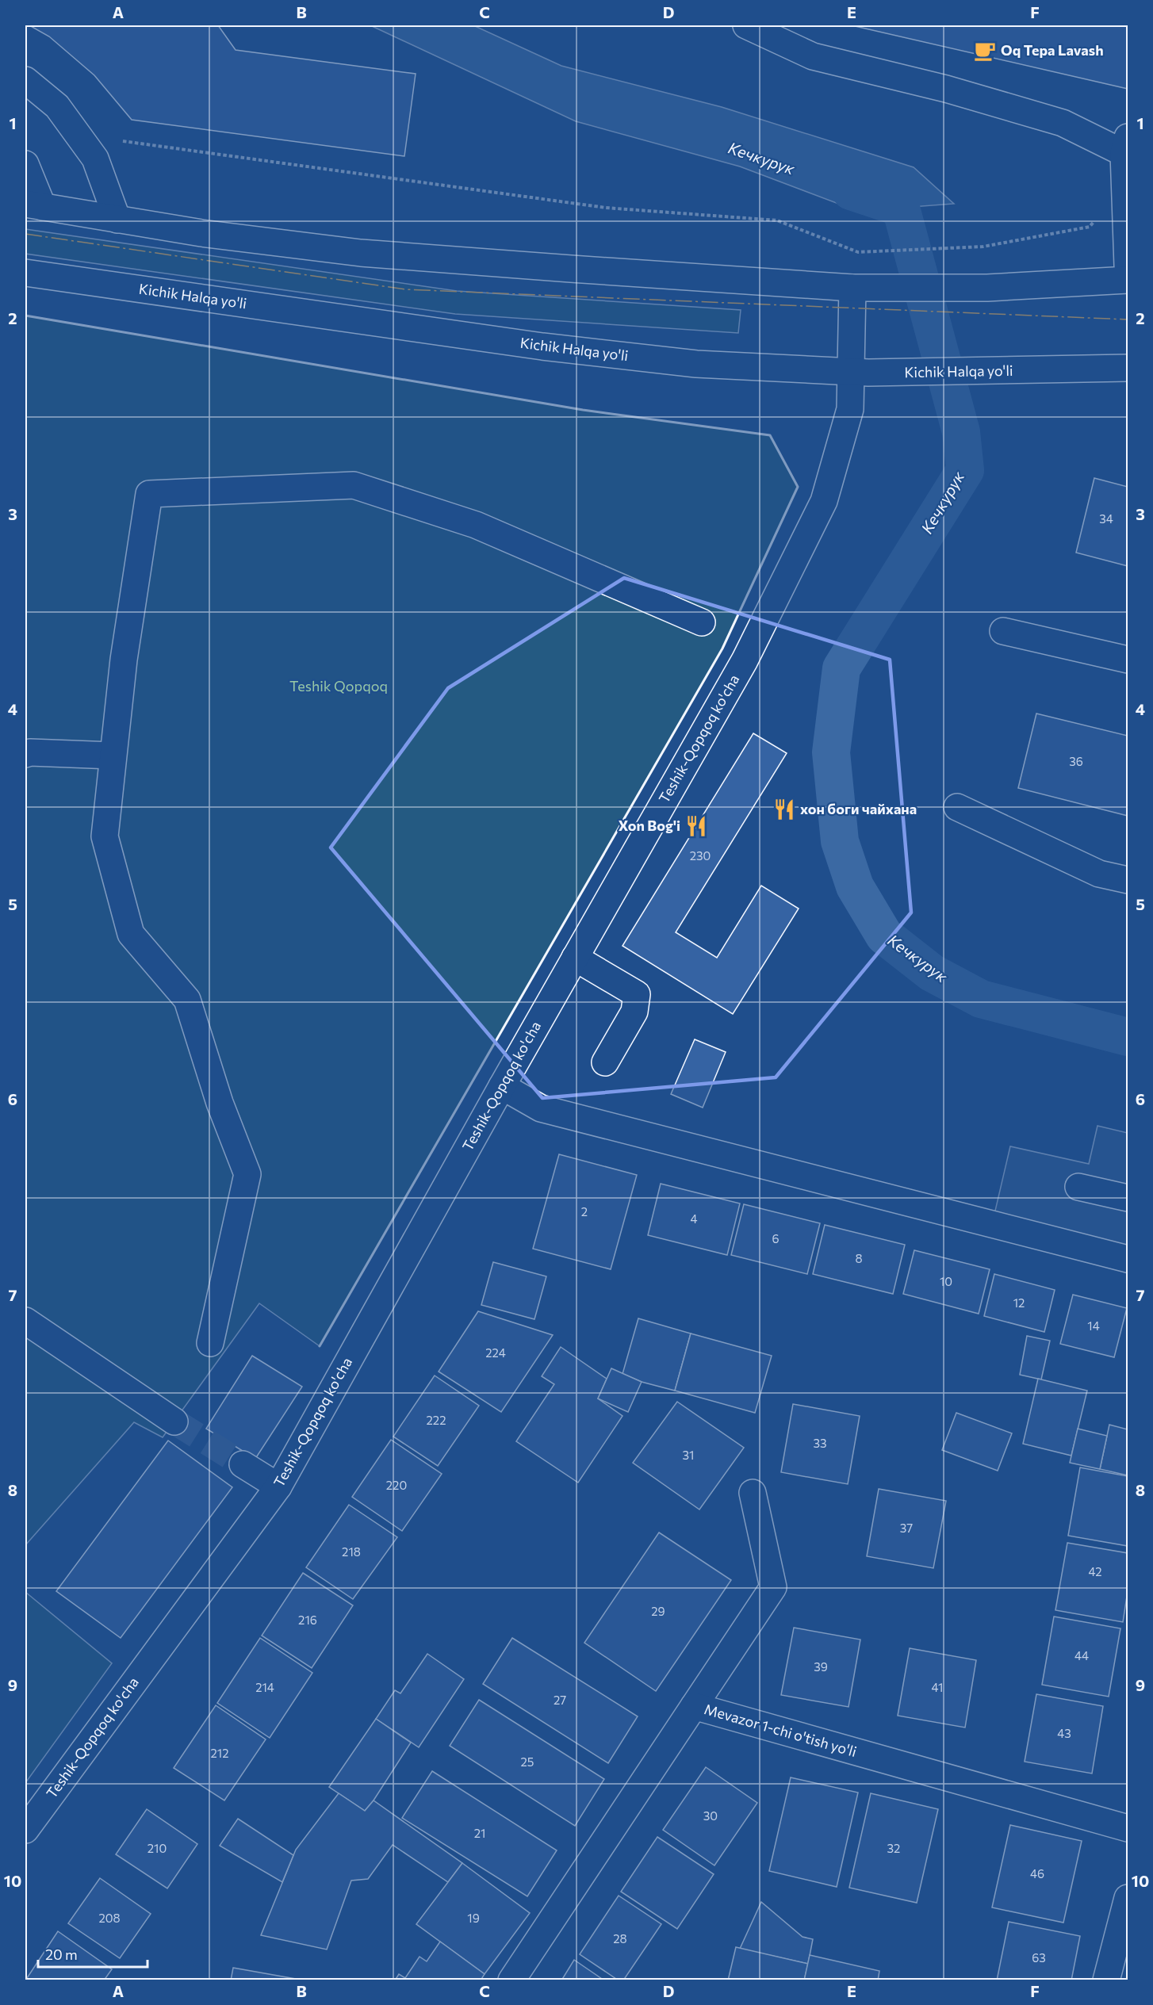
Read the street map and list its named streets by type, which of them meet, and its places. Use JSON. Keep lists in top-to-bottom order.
{
  "streets": {
    "main road": ["Kichik Halqa yo'li", "Teshik-Qopqoq ko'cha", "Mevazor 1-chi o'tish yo'li"]
  },
  "crossings": [
    ["Kichik Halqa yo'li", "Teshik-Qopqoq ko'cha"]
  ],
  "water": ["Кечкурук"],
  "parks": ["Teshik Qopqoq"],
  "places": {
    "cafe": ["Oq Tepa Lavash"],
    "restaurant": ["хон боги чайхана", "Xon Bog'i"]
  },
  "house_numbers": [
    "34",
    "36",
    "230",
    "2",
    "4",
    "6",
    "8",
    "10",
    "12",
    "14",
    "224",
    "222",
    "33",
    "31",
    "220",
    "37",
    "218",
    "42",
    "29",
    "216",
    "44",
    "39",
    "214",
    "41",
    "27",
    "43",
    "212",
    "25",
    "30",
    "21",
    "210",
    "32",
    "46",
    "208",
    "19",
    "28",
    "63"
  ],
  "scale_bar": "20 m",
  "grid": {
    "columns": [
      "A",
      "B",
      "C",
      "D",
      "E",
      "F"
    ],
    "rows": [
      "1",
      "2",
      "3",
      "4",
      "5",
      "6",
      "7",
      "8",
      "9",
      "10"
    ]
  }
}
